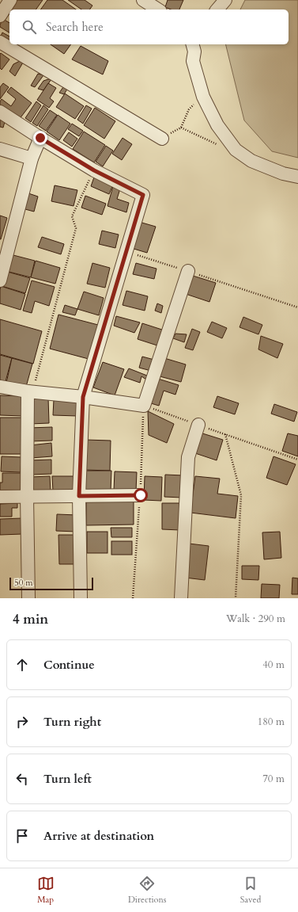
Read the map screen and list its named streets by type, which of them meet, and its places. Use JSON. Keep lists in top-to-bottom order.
{
  "scale_bar": "50 m",
  "page": {
    "search": "Search here",
    "scale": "50 m",
    "heading": ["4 min", "Walk · 290 m"],
    "list": [
      ["Continue", "40 m"],
      ["Turn right", "180 m"],
      ["Turn left", "70 m"],
      "Arrive at destination"
    ],
    "nav": ["Map", "Directions", "Saved"]
  }
}
